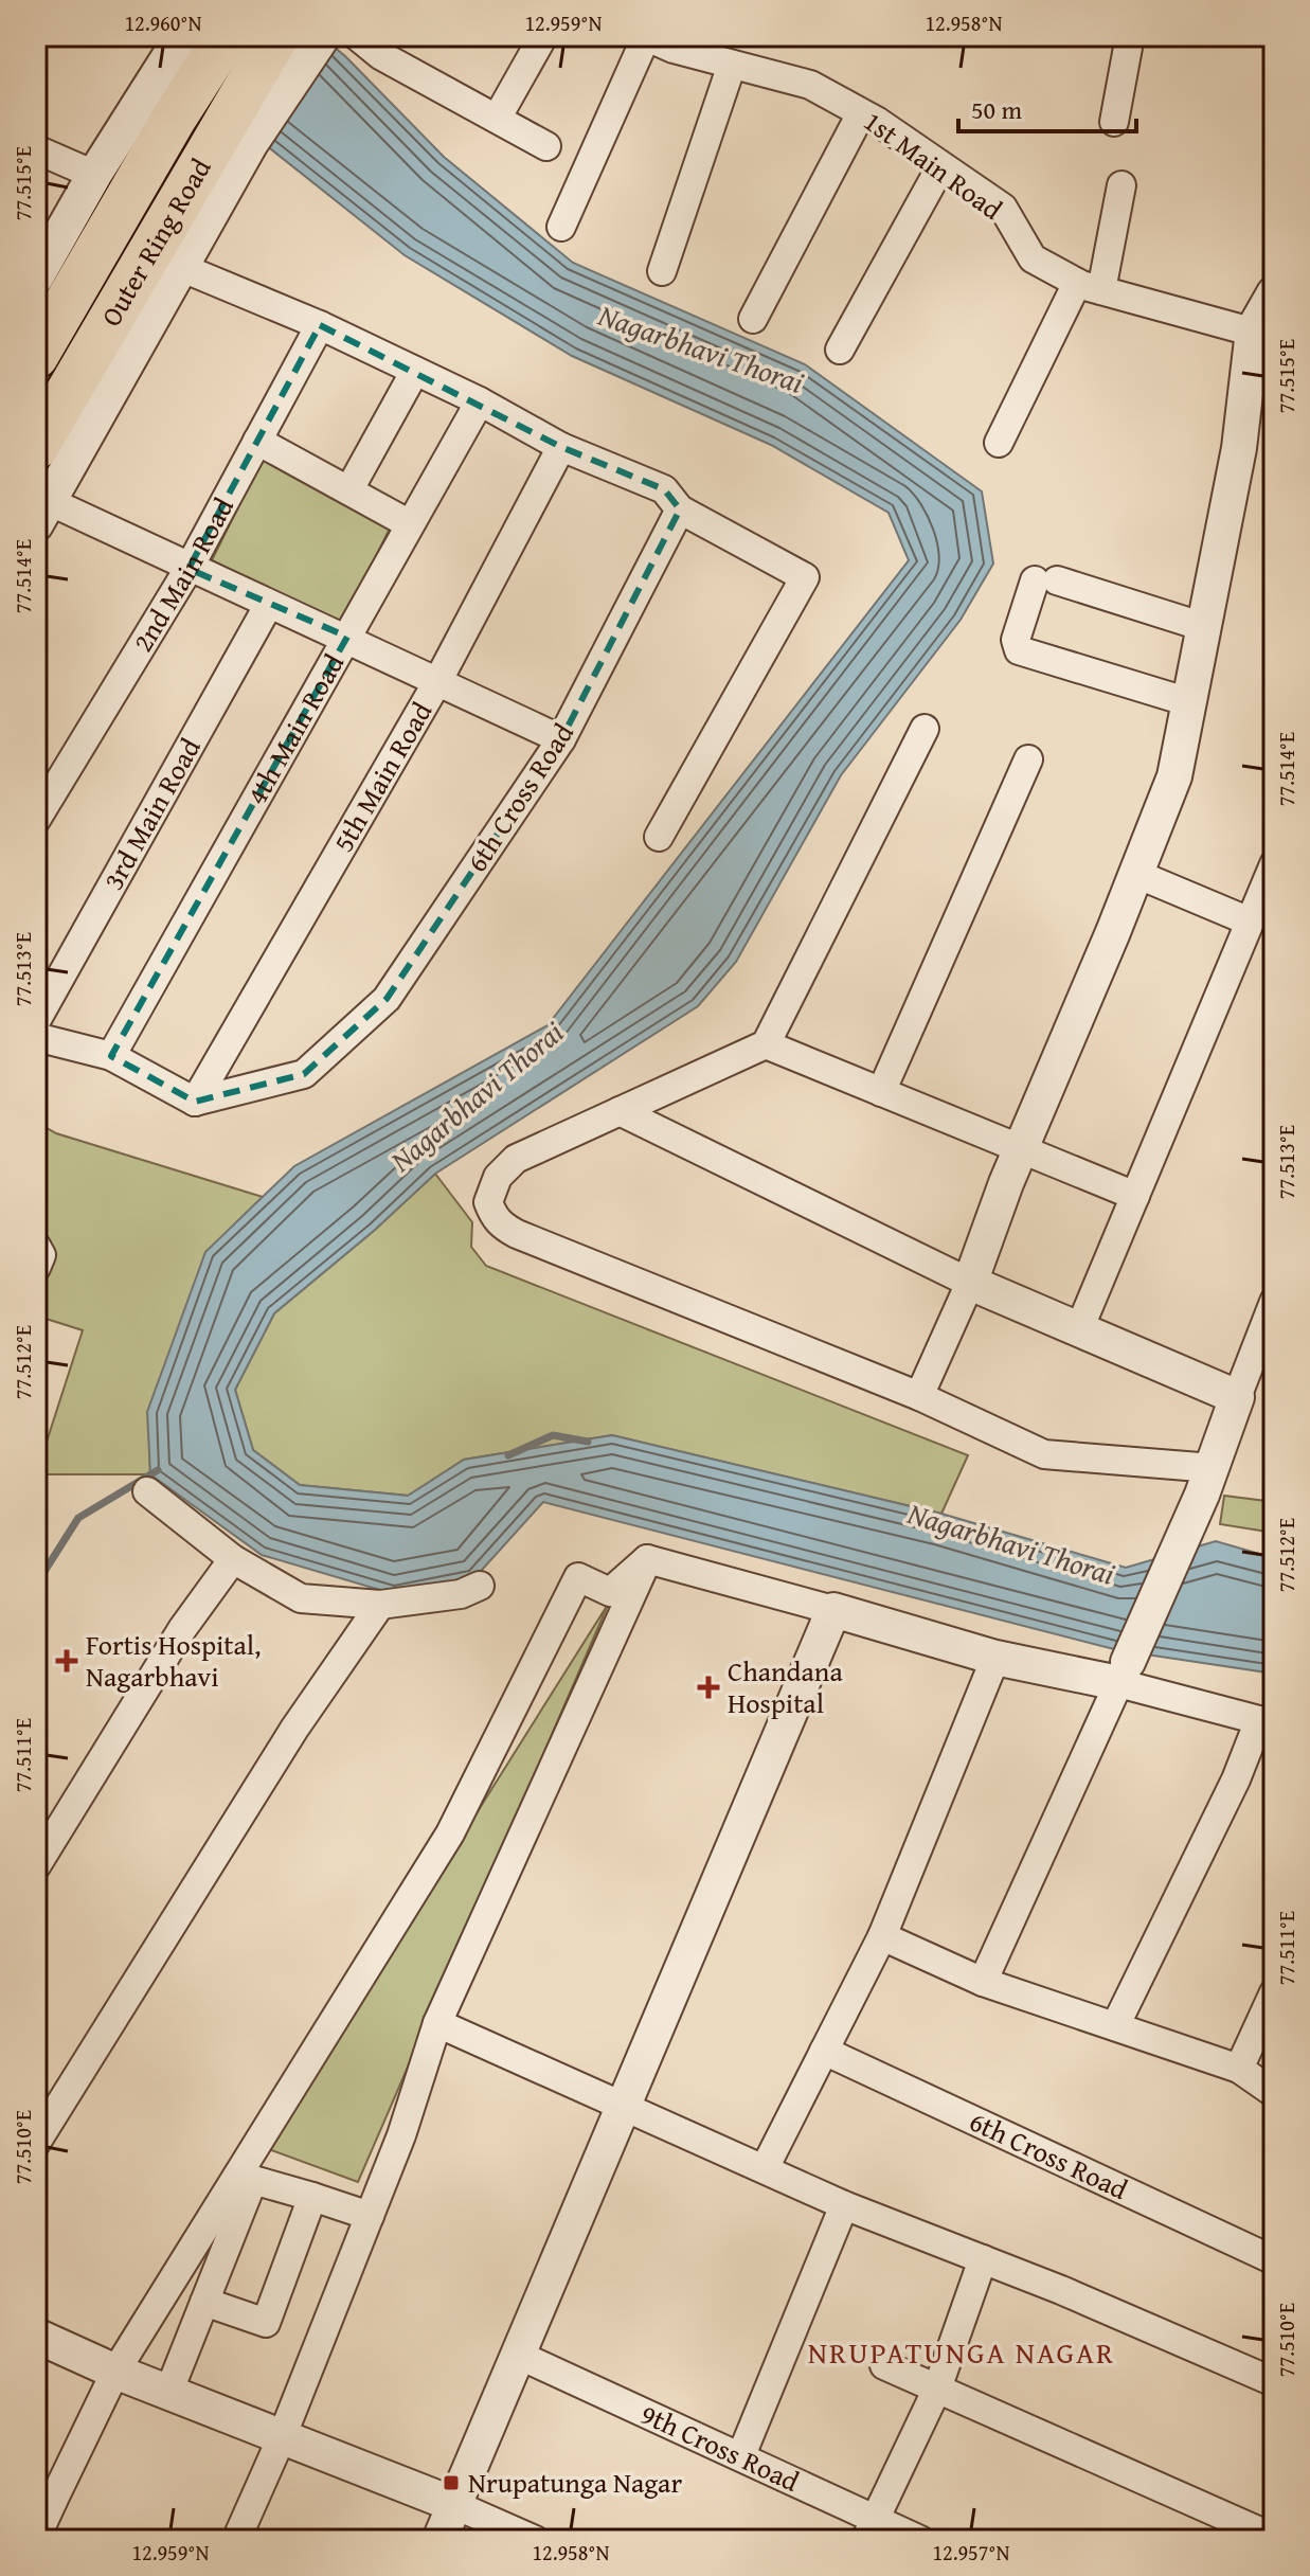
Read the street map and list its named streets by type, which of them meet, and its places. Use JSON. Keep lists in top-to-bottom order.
{
  "streets": {
    "highway": ["Outer Ring Road"],
    "street": [
      "1st Main Road",
      "2nd Main Road",
      "4th Main Road",
      "5th Main Road",
      "6th Cross Road",
      "3rd Main Road",
      "9th Cross Road"
    ]
  },
  "crossings": [
    ["5th Main Road", "6th Cross Road"]
  ],
  "districts": ["NRUPATUNGA NAGAR"],
  "water": ["Nagarbhavi Thorai"],
  "places": {
    "health": ["Fortis Hospital, Nagarbhavi", "Chandana Hospital"],
    "transit": ["Nrupatunga Nagar"]
  },
  "scale_bar": "50 m",
  "coordinates": [
    "12.960°N",
    "12.959°N",
    "12.958°N",
    "77.515°E",
    "77.514°E",
    "77.513°E",
    "77.512°E",
    "77.511°E",
    "77.510°E",
    "12.957°N"
  ]
}
